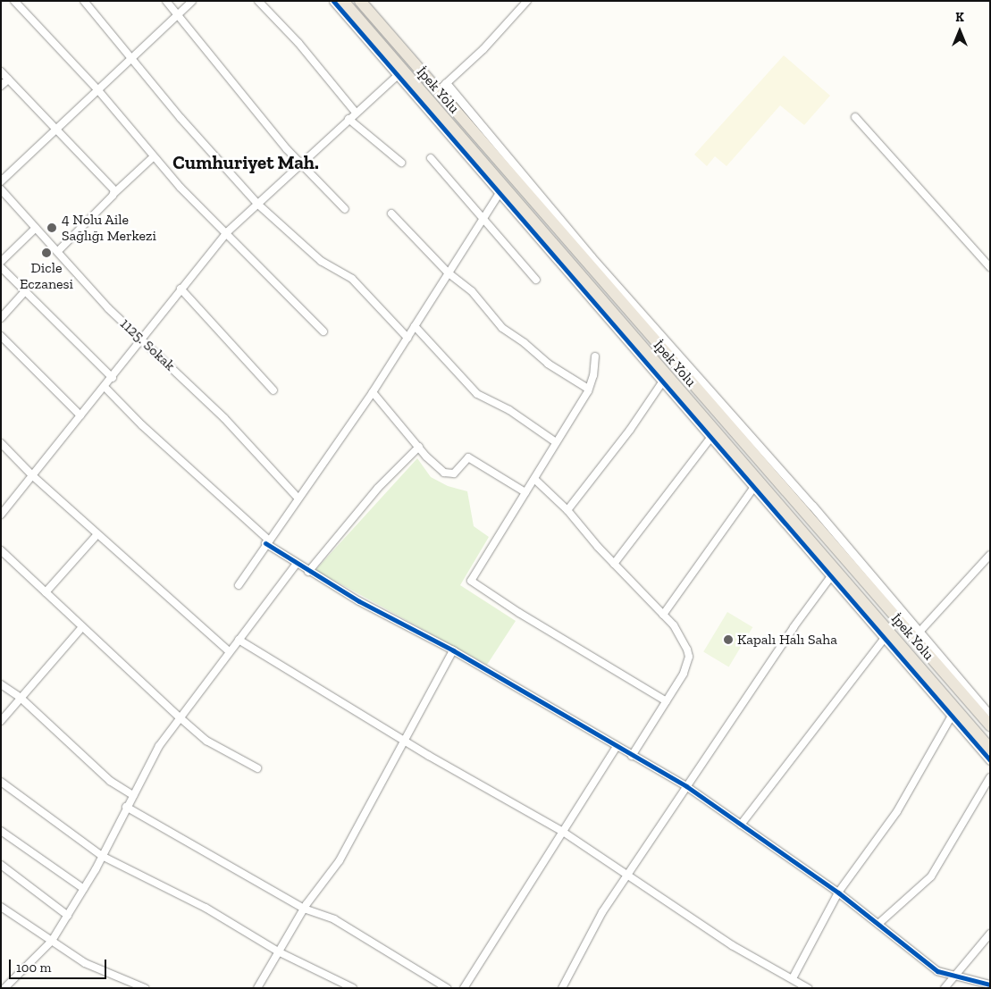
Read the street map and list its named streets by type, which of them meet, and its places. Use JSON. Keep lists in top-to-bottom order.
{
  "streets": {
    "highway": ["İpek Yolu"],
    "street": ["1125. Sokak"]
  },
  "districts": ["Cumhuriyet Mah."],
  "places": ["4 Nolu Aile Sağlığı Merkezi", "Dicle Eczanesi", "Kapalı Halı Saha"],
  "scale_bar": "100 m",
  "north": "top"
}
